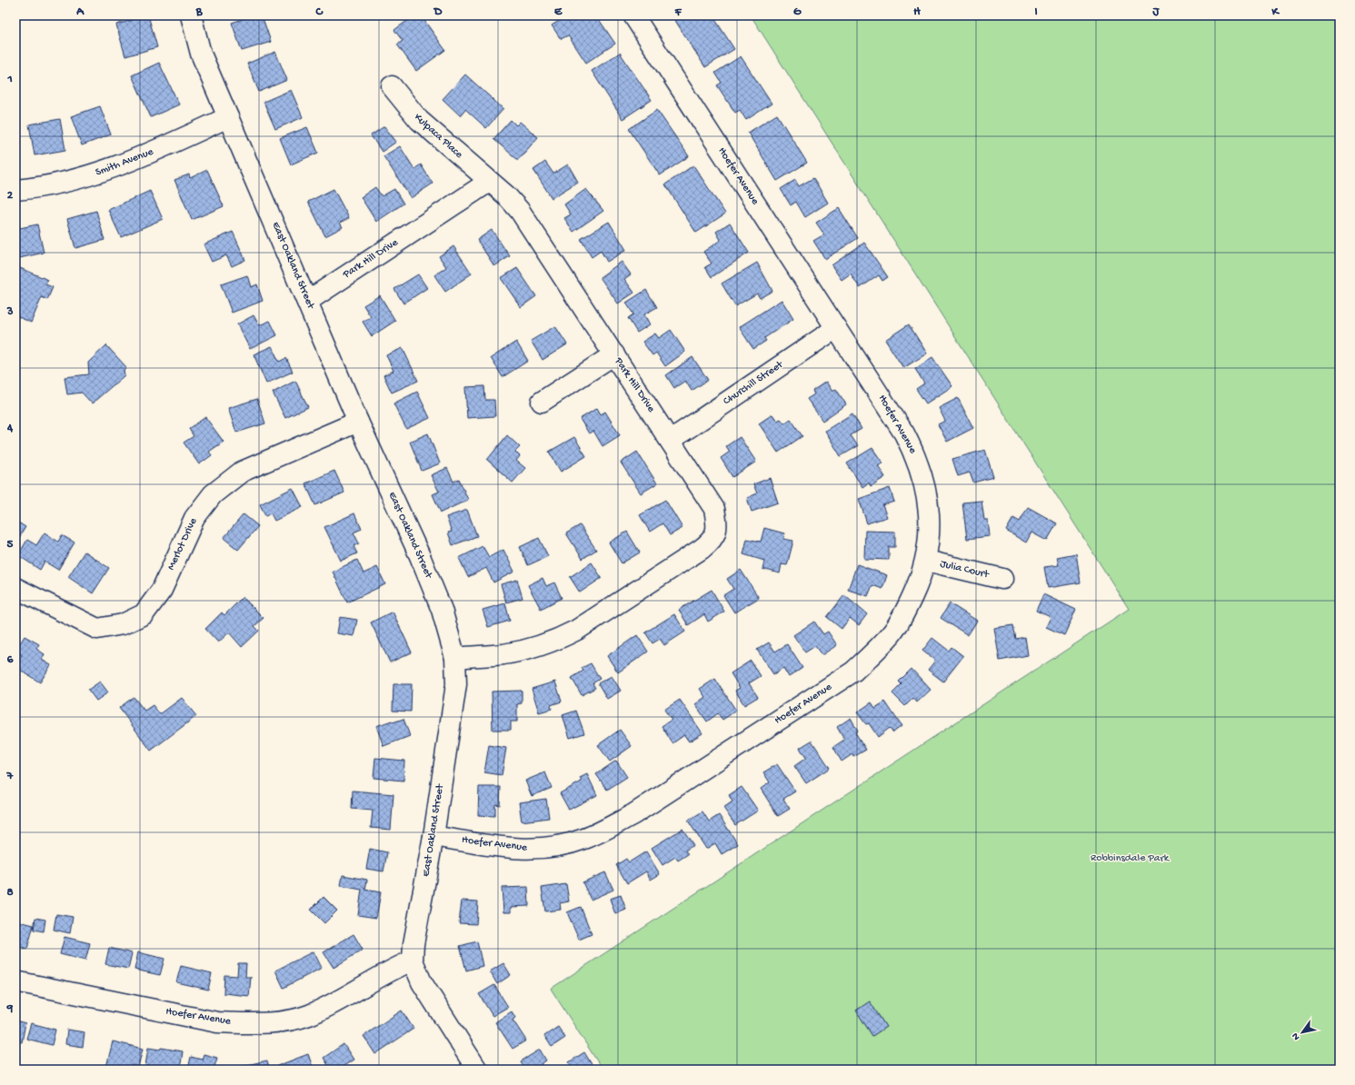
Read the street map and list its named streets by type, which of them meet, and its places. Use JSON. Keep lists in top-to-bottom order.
{
  "streets": {
    "street": [
      "Kulpaca Place",
      "Smith Avenue",
      "Hoefer Avenue",
      "Park Hill Drive",
      "East Oakland Street",
      "Churchill Street",
      "Merlot Drive",
      "Julia Court"
    ]
  },
  "crossings": [
    ["Kulpaca Place", "Park Hill Drive"],
    ["Smith Avenue", "East Oakland Street"],
    ["Hoefer Avenue", "East Oakland Street"],
    ["Hoefer Avenue", "Churchill Street"],
    ["Hoefer Avenue", "Julia Court"],
    ["Park Hill Drive", "East Oakland Street"],
    ["Park Hill Drive", "Churchill Street"],
    ["East Oakland Street", "Merlot Drive"]
  ],
  "parks": ["Robbinsdale Park"],
  "north": "bottom left",
  "grid": {
    "columns": [
      "A",
      "B",
      "C",
      "D",
      "E",
      "F",
      "G",
      "H",
      "I",
      "J",
      "K"
    ],
    "rows": [
      "1",
      "2",
      "3",
      "4",
      "5",
      "6",
      "7",
      "8",
      "9"
    ]
  }
}
